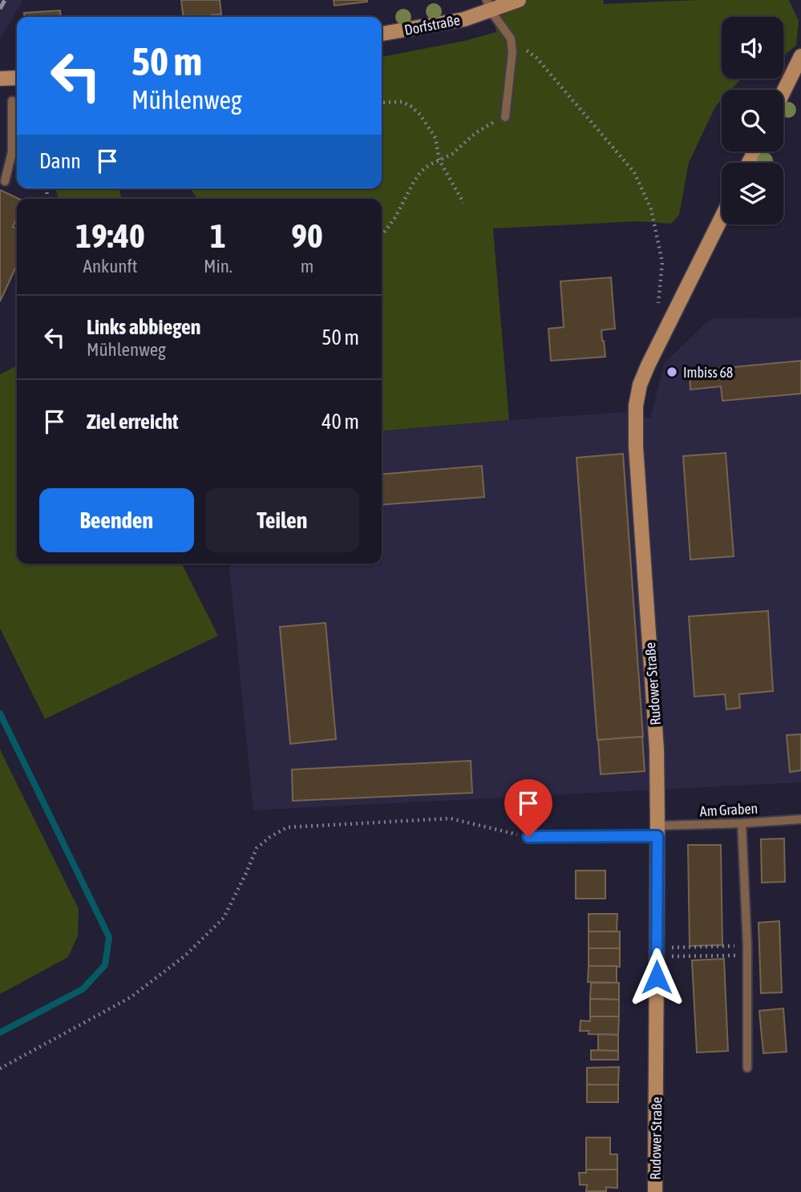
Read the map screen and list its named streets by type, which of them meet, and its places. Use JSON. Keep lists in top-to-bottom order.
{
  "streets": {
    "street": ["Dorfstraße", "Rudower Straße"],
    "lane": ["Am Graben"]
  },
  "crossings": [
    ["Rudower Straße", "Am Graben"]
  ],
  "places": ["Imbiss 68"],
  "page": {
    "turn": ["50 m", "Mühlenweg"],
    "then": "Dann",
    "eta": [
      "19:40",
      "Ankunft",
      "1",
      "Min.",
      "90",
      "m"
    ],
    "list": [
      {
        "name": "Links abbiegen",
        "note": "Mühlenweg",
        "value": "50 m"
      },
      {
        "name": "Ziel erreicht",
        "value": "40 m"
      }
    ],
    "buttons": ["Beenden", "Teilen"]
  }
}
